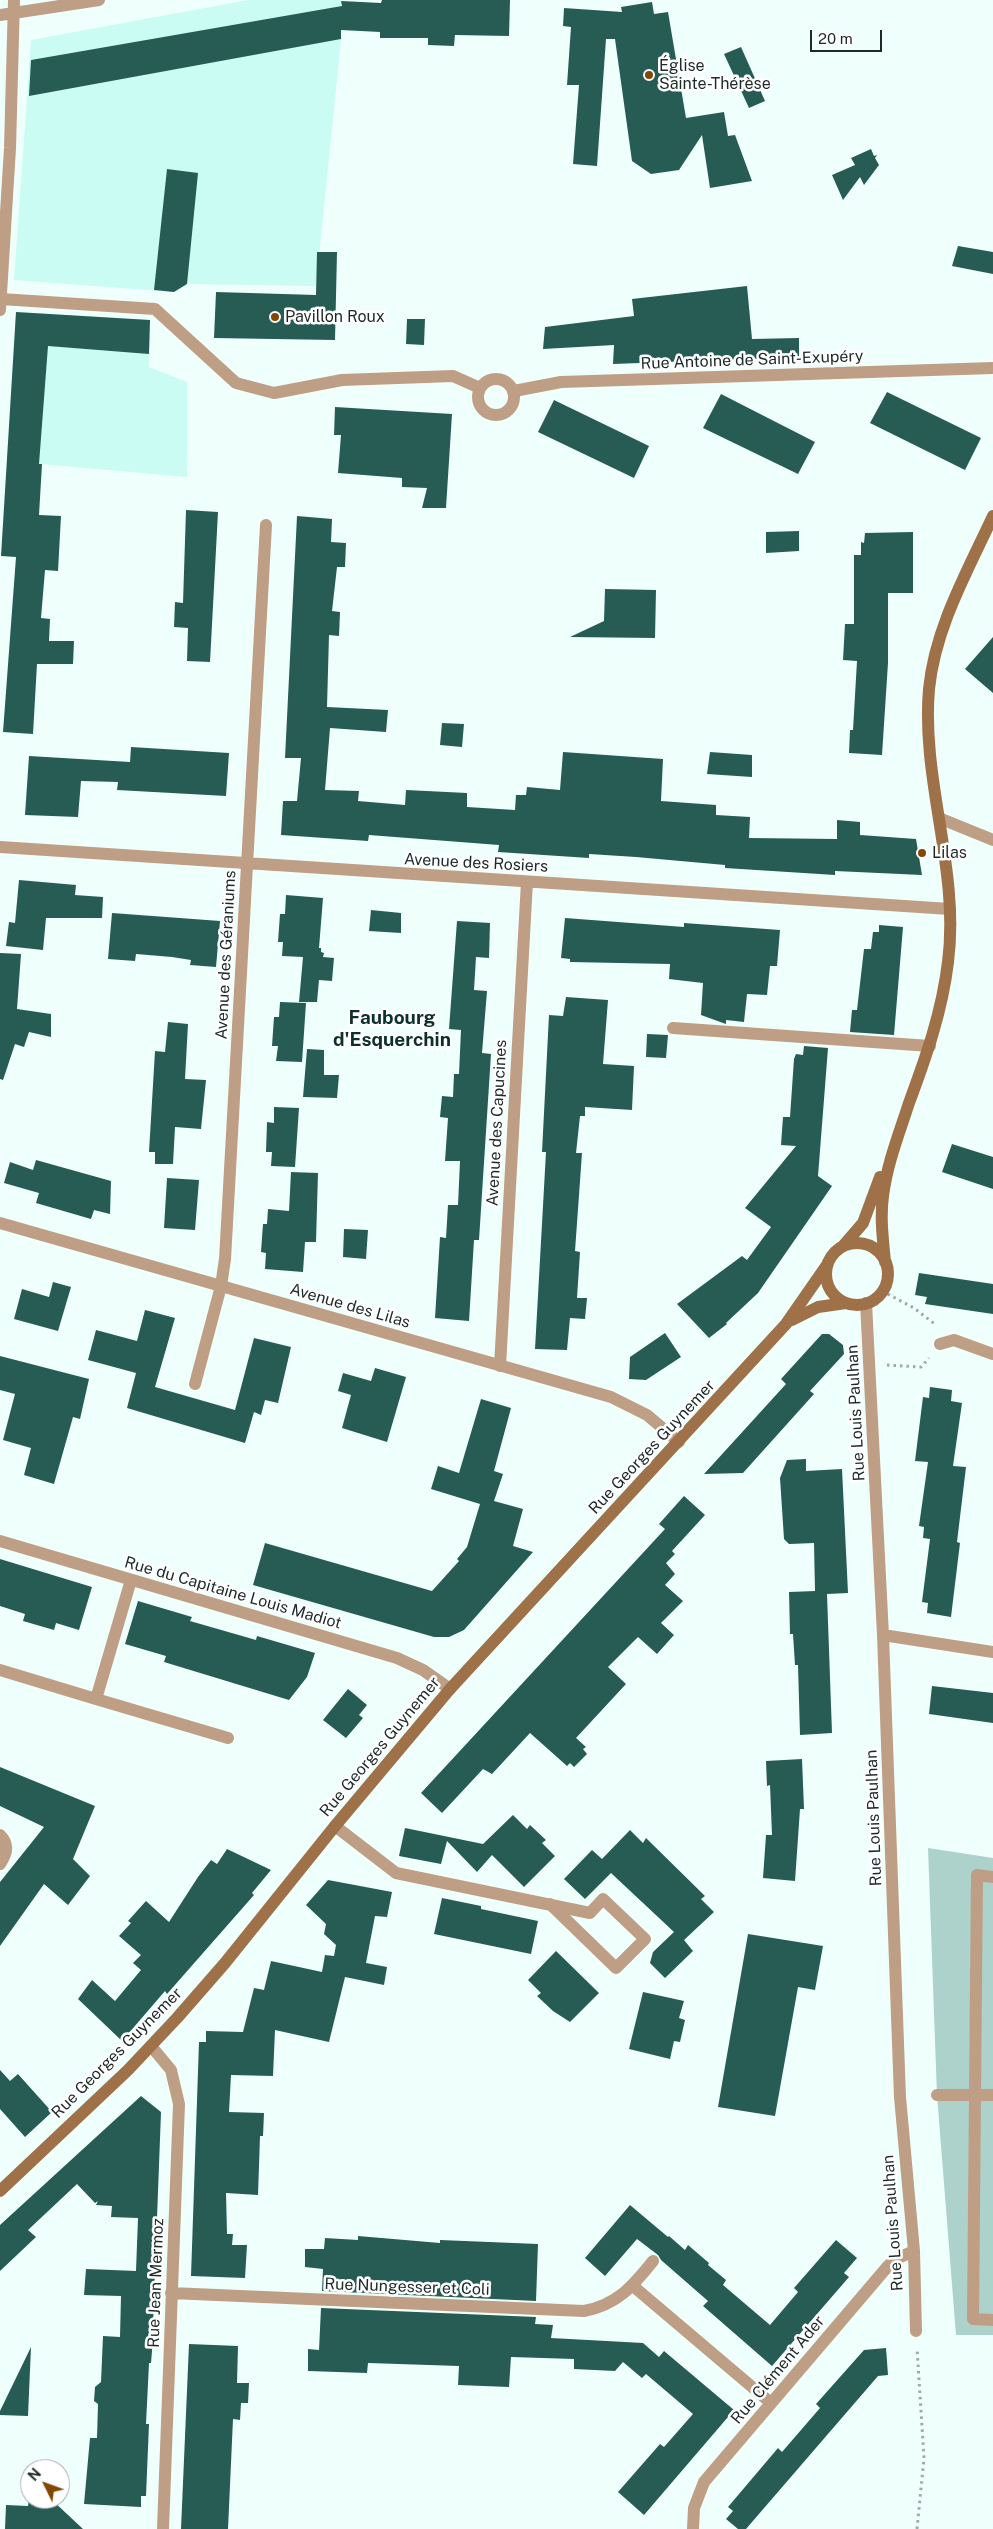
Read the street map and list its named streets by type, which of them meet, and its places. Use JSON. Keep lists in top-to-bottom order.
{
  "streets": {
    "main road": ["Rue Georges Guynemer"],
    "street": [
      "Rue Antoine de Saint-Exupéry",
      "Avenue des Rosiers",
      "Avenue des Géraniums",
      "Avenue des Capucines",
      "Avenue des Lilas",
      "Rue Louis Paulhan",
      "Rue du Capitaine Louis Madiot",
      "Rue Jean Mermoz",
      "Rue Nungesser et Coli",
      "Rue Clément Ader"
    ]
  },
  "crossings": [
    ["Avenue des Rosiers", "Avenue des Géraniums"],
    ["Avenue des Rosiers", "Avenue des Capucines"],
    ["Avenue des Géraniums", "Avenue des Lilas"],
    ["Avenue des Capucines", "Avenue des Lilas"],
    ["Avenue des Lilas", "Rue Georges Guynemer"],
    ["Rue Louis Paulhan", "Rue Georges Guynemer"],
    ["Rue Louis Paulhan", "Rue Clément Ader"],
    ["Rue Georges Guynemer", "Rue du Capitaine Louis Madiot"],
    ["Rue Georges Guynemer", "Rue Jean Mermoz"],
    ["Rue Jean Mermoz", "Rue Nungesser et Coli"]
  ],
  "districts": ["Faubourg d'Esquerchin"],
  "places": ["Église Sainte-Thérèse", "Pavillon Roux", "Lilas"],
  "scale_bar": "20 m",
  "north": "top left"
}
